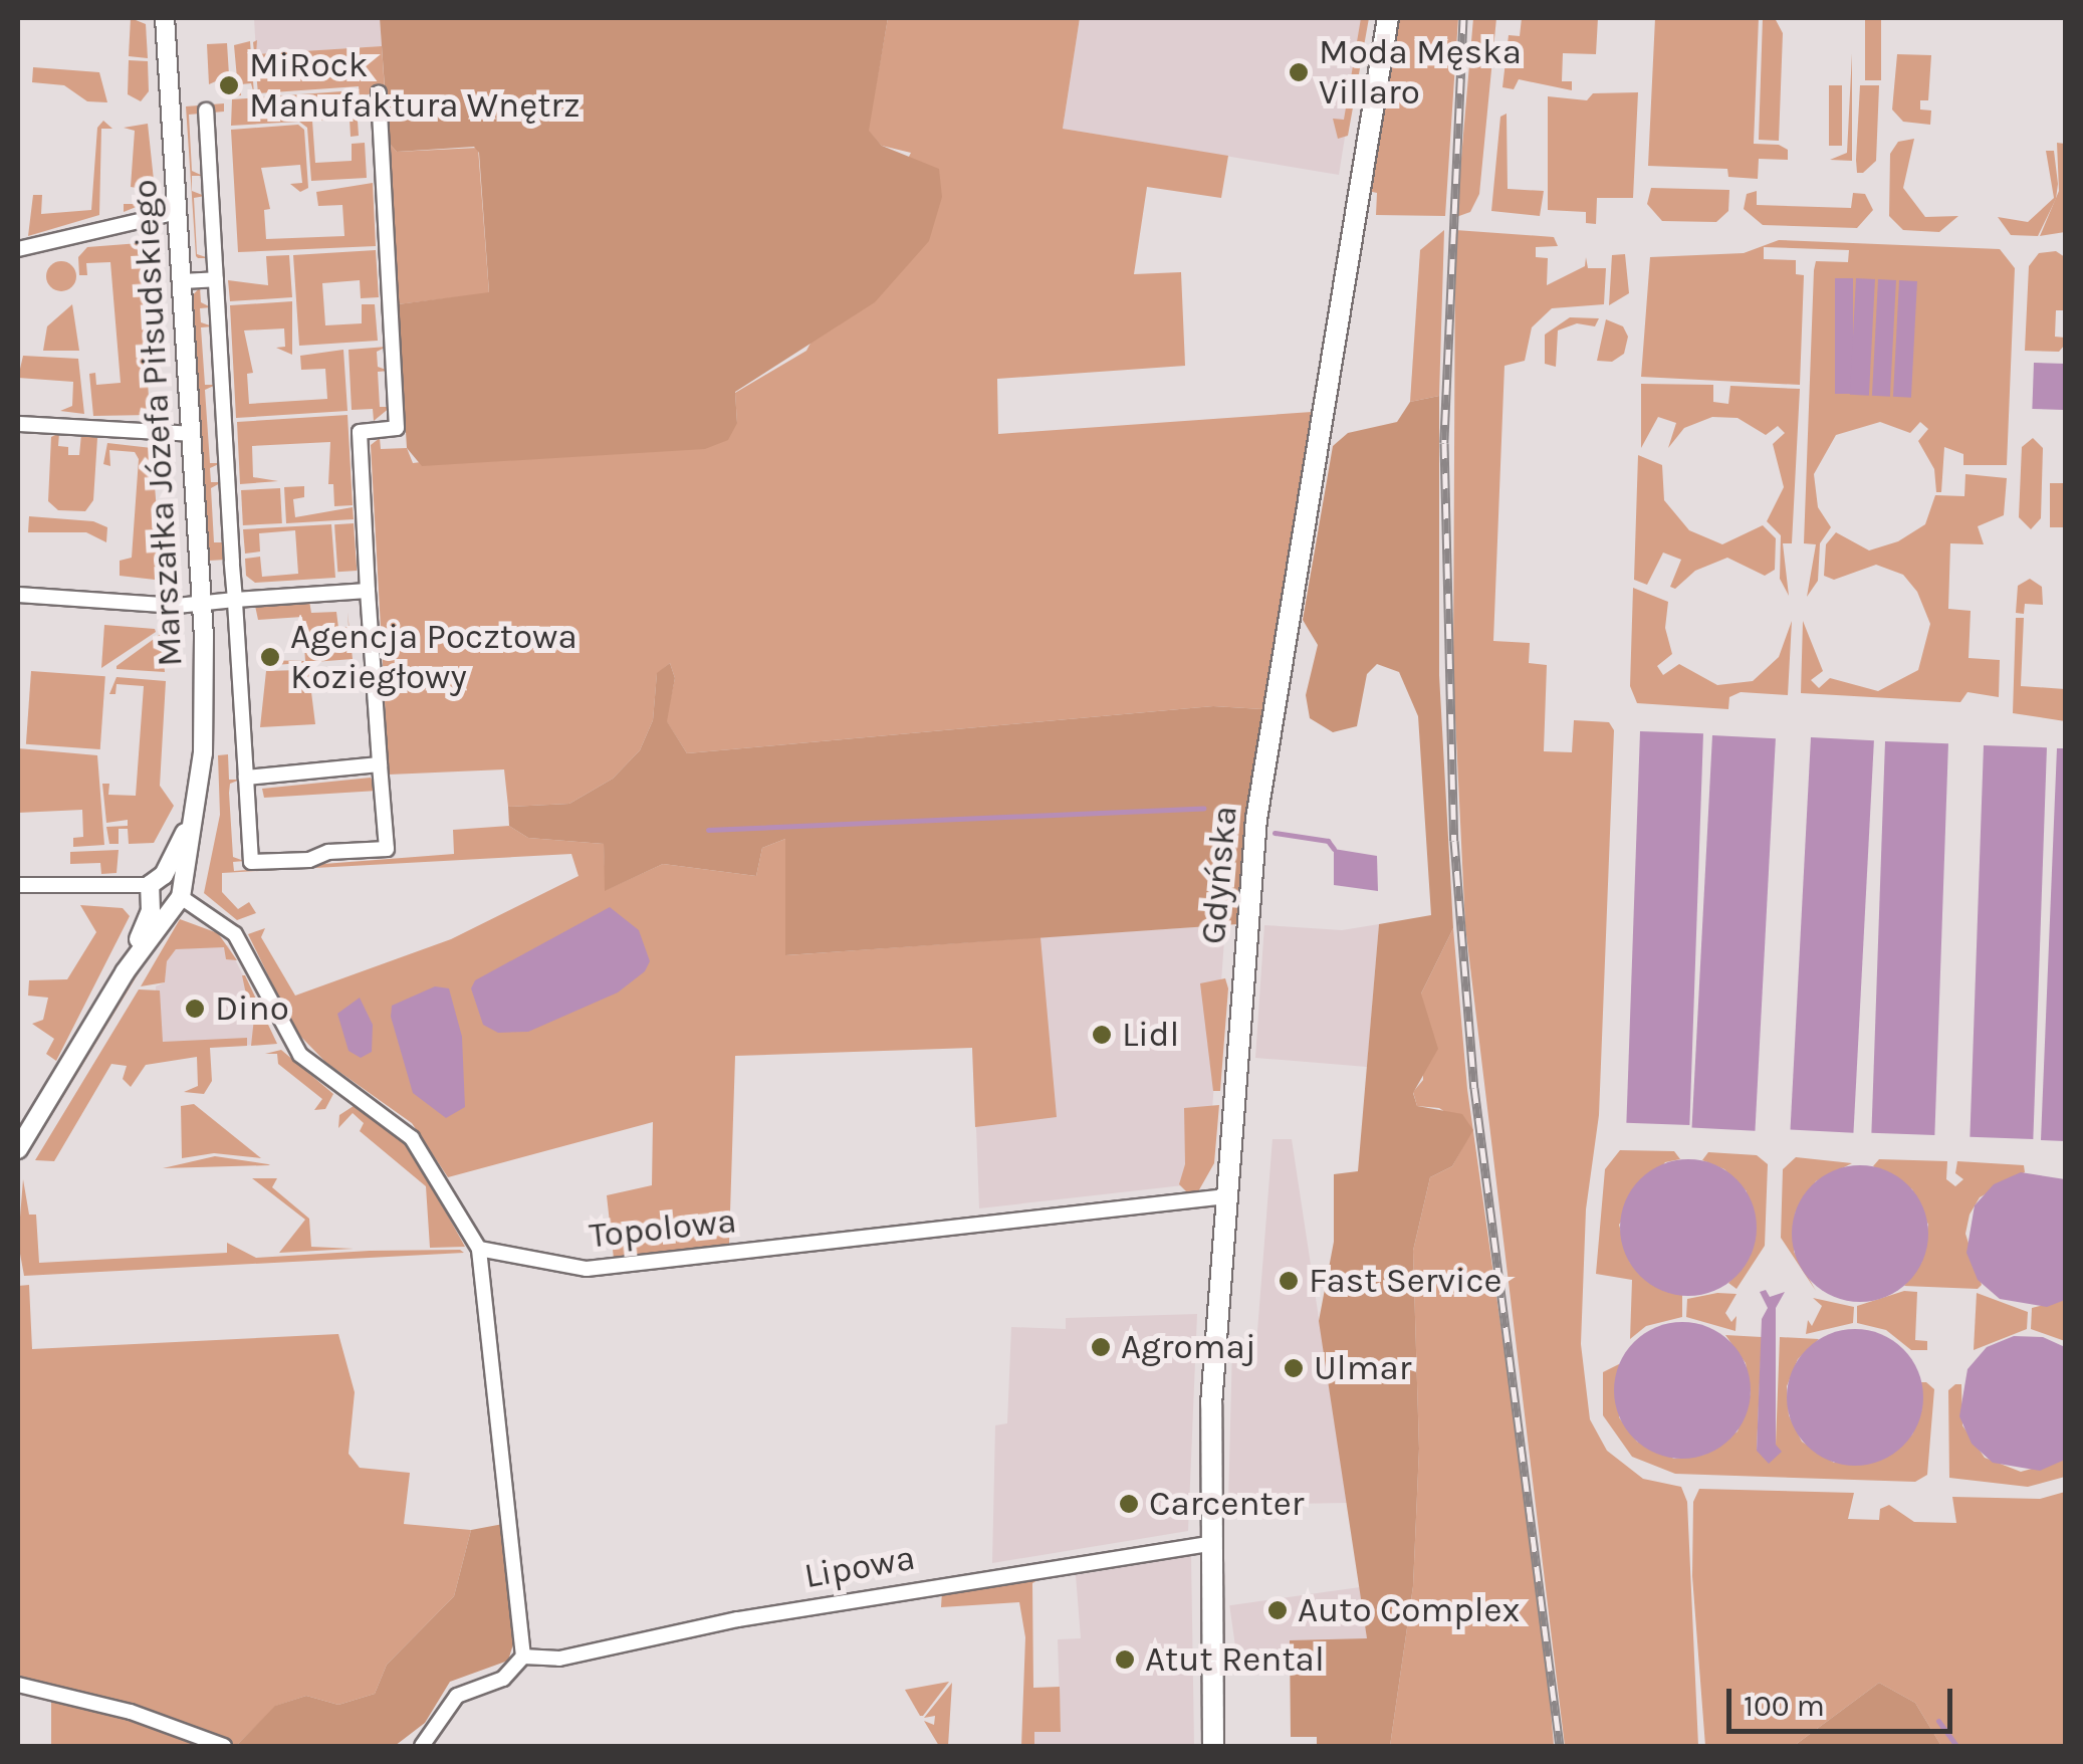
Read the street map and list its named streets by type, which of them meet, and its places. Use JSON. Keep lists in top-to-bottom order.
{
  "streets": {
    "main road": ["Gdyńska"],
    "street": ["Marszałka Józefa Piłsudskiego", "Topolowa", "Lipowa"]
  },
  "crossings": [
    ["Gdyńska", "Topolowa"],
    ["Gdyńska", "Lipowa"]
  ],
  "places": [
    "Moda Męska Villaro",
    "MiRock Manufaktura Wnętrz",
    "Agencja Pocztowa Koziegłowy",
    "Dino",
    "Lidl",
    "Fast Service",
    "Agromaj",
    "Ulmar",
    "Carcenter",
    "Auto Complex",
    "Atut Rental"
  ],
  "scale_bar": "100 m"
}
